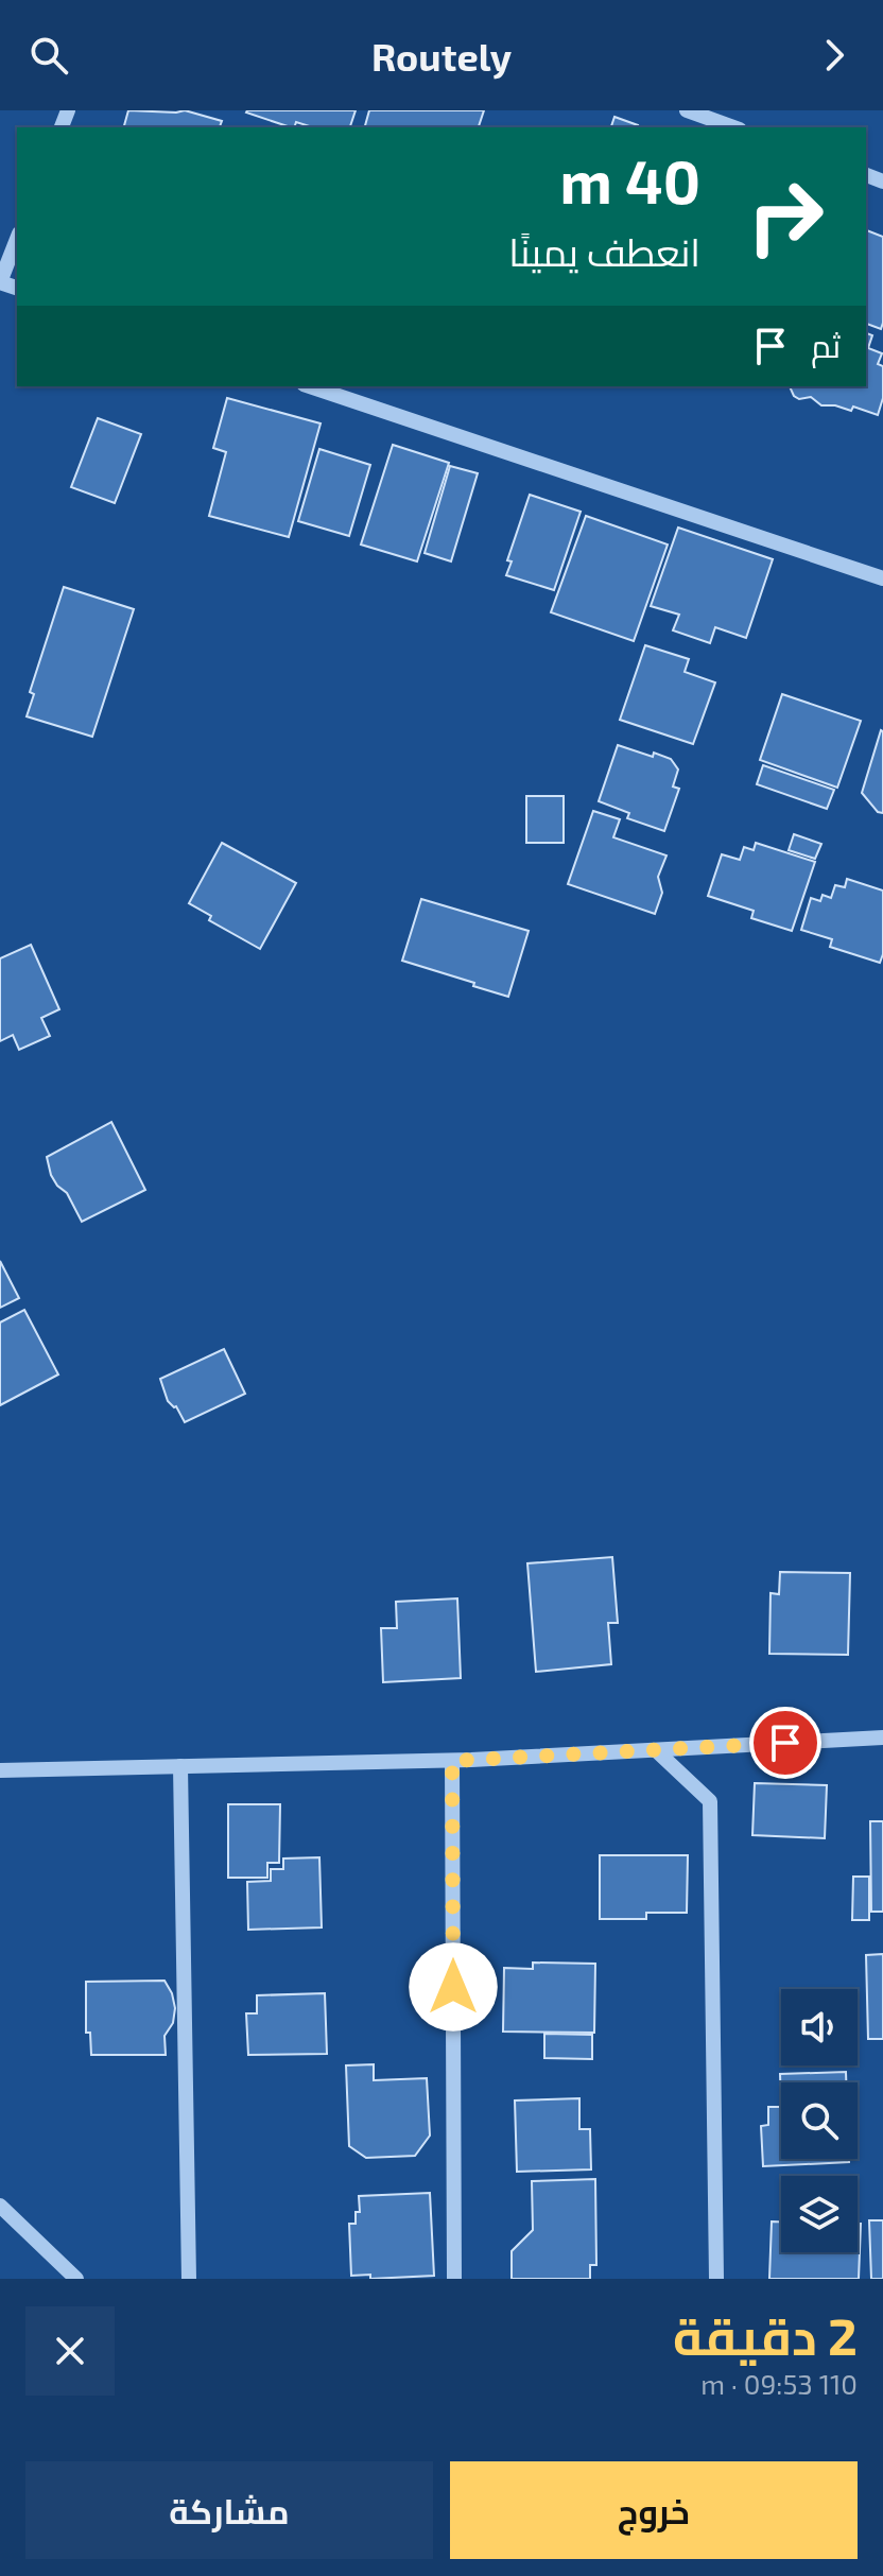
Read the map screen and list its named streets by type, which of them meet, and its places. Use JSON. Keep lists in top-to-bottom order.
{
  "page": {
    "header": "Routely",
    "turn": ["40 m", "انعطف يمينًا"],
    "then": "ثم",
    "heading": ["2 دقيقة", "110 m · 09:53"],
    "buttons": ["خروج", "مشاركة"]
  }
}
